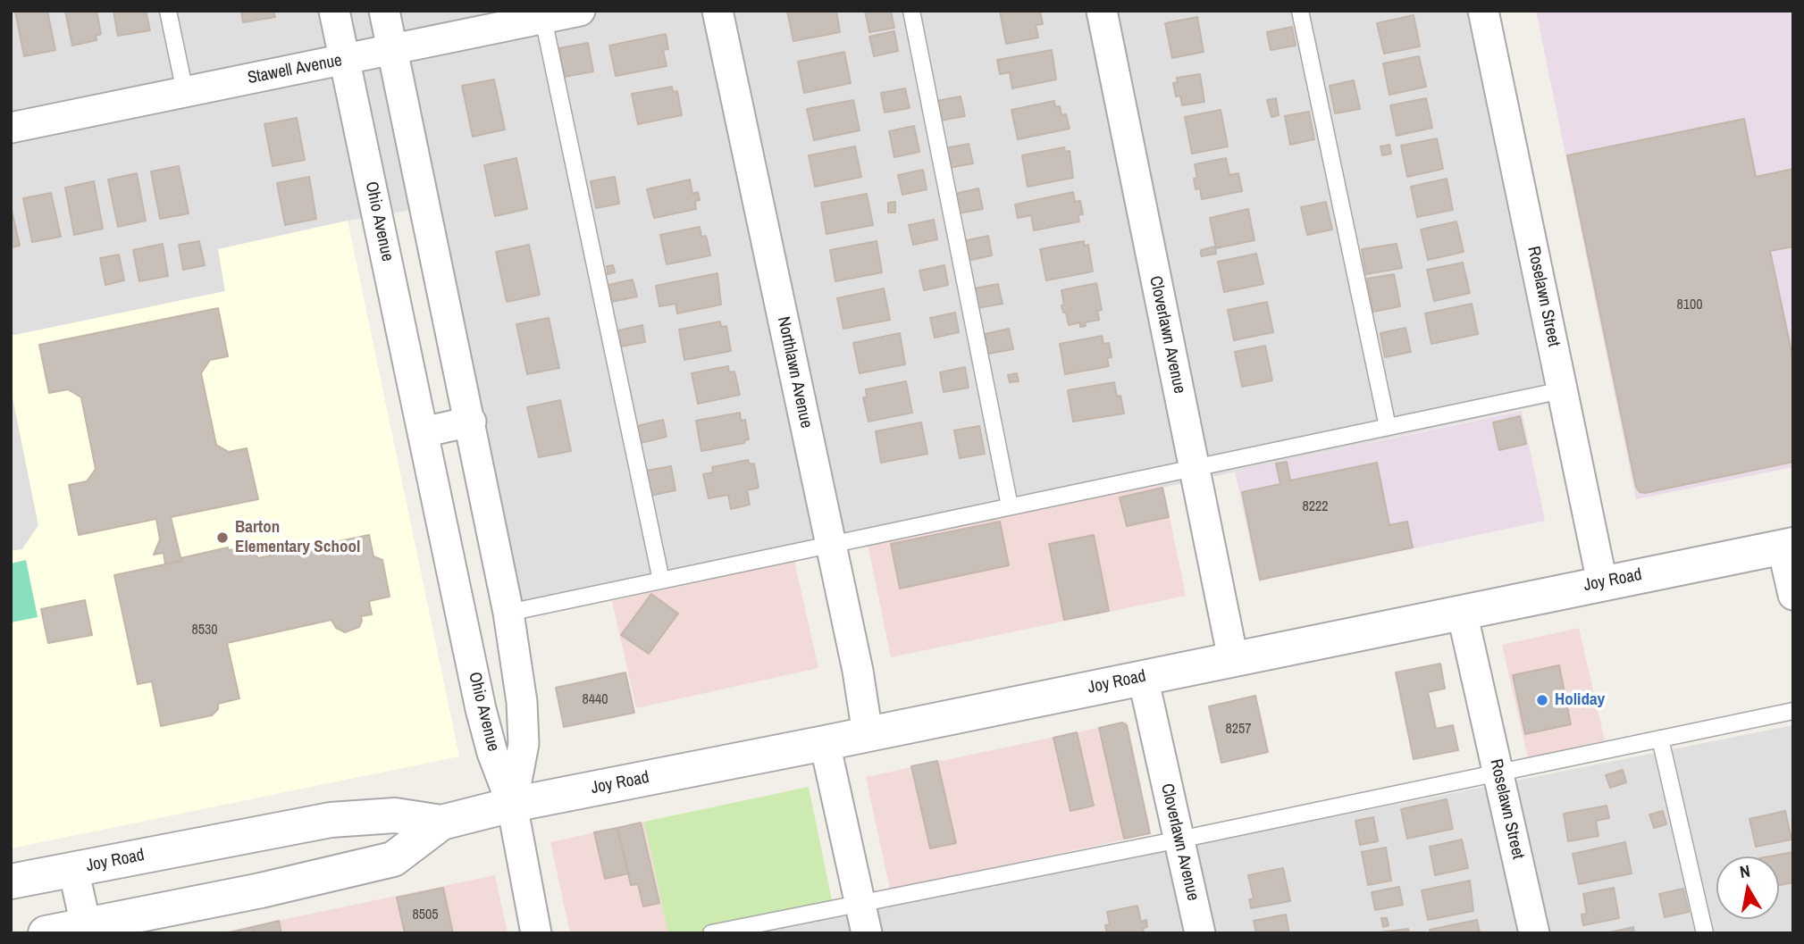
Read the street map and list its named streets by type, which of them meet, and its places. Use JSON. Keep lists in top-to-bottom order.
{
  "streets": {
    "street": [
      "Stawell Avenue",
      "Ohio Avenue",
      "Roselawn Street",
      "Cloverlawn Avenue",
      "Northlawn Avenue",
      "Joy Road"
    ]
  },
  "crossings": [
    ["Stawell Avenue", "Ohio Avenue"],
    ["Ohio Avenue", "Joy Road"],
    ["Roselawn Street", "Joy Road"],
    ["Cloverlawn Avenue", "Joy Road"],
    ["Northlawn Avenue", "Joy Road"]
  ],
  "places": ["Barton Elementary School", "Holiday"],
  "house_numbers": [
    "8100",
    "8222",
    "8530",
    "8440",
    "8257",
    "8505"
  ],
  "north": "top"
}
